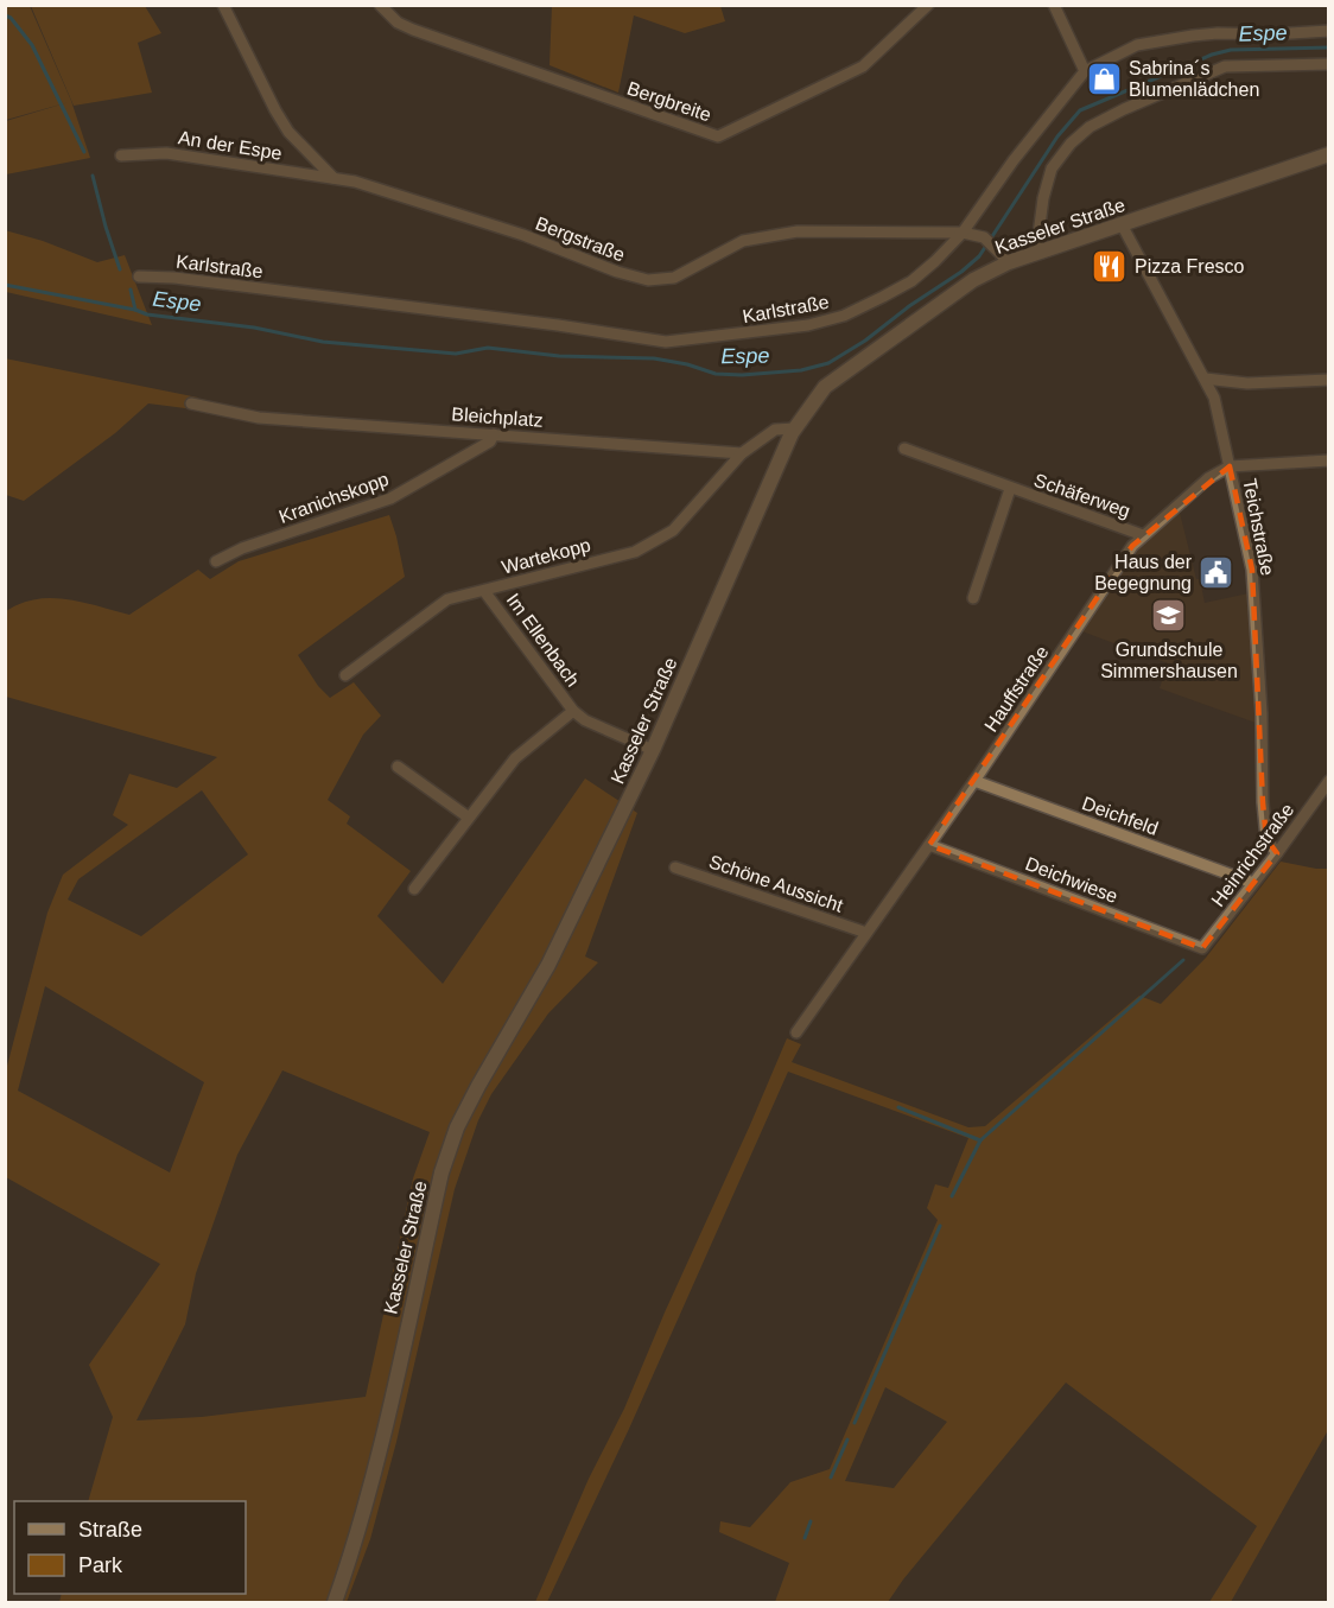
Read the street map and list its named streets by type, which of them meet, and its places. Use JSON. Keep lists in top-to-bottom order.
{
  "streets": {
    "street": [
      "Bergbreite",
      "An der Espe",
      "Kasseler Straße",
      "Bergstraße",
      "Karlstraße",
      "Bleichplatz",
      "Schäferweg",
      "Kranichskopp",
      "Teichstraße",
      "Wartekopp",
      "Im Ellenbach",
      "Hauffstraße",
      "Deichfeld",
      "Heinrichstraße",
      "Deichwiese",
      "Schöne Aussicht"
    ]
  },
  "crossings": [
    ["An der Espe", "Bergstraße"],
    ["Kasseler Straße", "Bergstraße"],
    ["Kasseler Straße", "Teichstraße"],
    ["Kasseler Straße", "Im Ellenbach"],
    ["Bergstraße", "Karlstraße"],
    ["Bleichplatz", "Kranichskopp"],
    ["Bleichplatz", "Wartekopp"],
    ["Schäferweg", "Hauffstraße"],
    ["Teichstraße", "Hauffstraße"],
    ["Teichstraße", "Heinrichstraße"],
    ["Wartekopp", "Im Ellenbach"],
    ["Hauffstraße", "Deichfeld"],
    ["Hauffstraße", "Deichwiese"],
    ["Hauffstraße", "Schöne Aussicht"],
    ["Deichfeld", "Heinrichstraße"],
    ["Heinrichstraße", "Deichwiese"]
  ],
  "water": ["Espe"],
  "places": {
    "shop": ["Sabrina´s Blumenlädchen"],
    "restaurant": ["Pizza Fresco"],
    "public building": ["Haus der Begegnung"],
    "school or university": ["Grundschule Simmershausen"]
  },
  "legend": ["Straße", "Park"]
}
